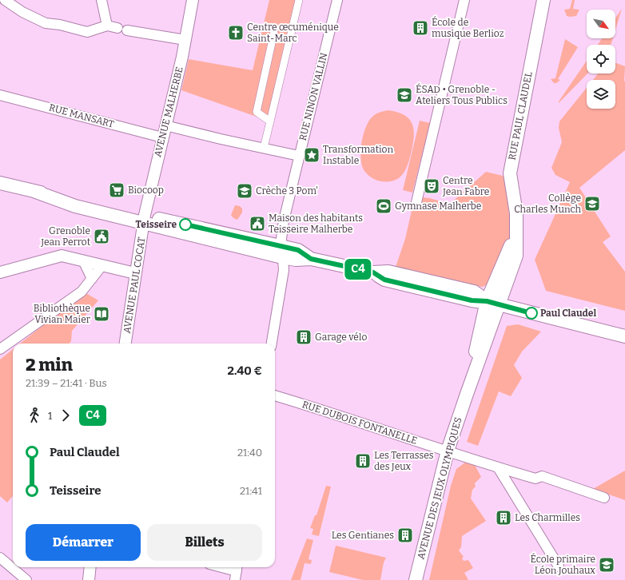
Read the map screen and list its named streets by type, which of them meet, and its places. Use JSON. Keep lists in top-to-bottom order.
{
  "streets": {
    "main road": ["RUE PAUL CLAUDEL", "AVENUE DES JEUX OLYMPIQUES"],
    "street": [
      "RUE NINON VALLIN",
      "AVENUE MALHERBE",
      "RUE MANSART",
      "AVENUE PAUL COCAT",
      "RUE DUBOIS FONTANELLE"
    ]
  },
  "crossings": [
    ["AVENUE MALHERBE", "RUE MANSART"],
    ["AVENUE MALHERBE", "AVENUE PAUL COCAT"],
    ["RUE PAUL CLAUDEL", "AVENUE DES JEUX OLYMPIQUES"],
    ["RUE DUBOIS FONTANELLE", "AVENUE DES JEUX OLYMPIQUES"]
  ],
  "places": {
    "building": [
      "École de musique Berlioz",
      "Garage vélo",
      "Les Terrasses des Jeux",
      "Les Charmilles",
      "Les Gentianes"
    ],
    "church": ["Centre œcuménique Saint-Marc"],
    "school or university": [
      "ÉSAD • Grenoble - Ateliers Tous Publics",
      "Crèche 3 Pom'",
      "Collège Charles Munch",
      "École primaire Léon Jouhaux"
    ],
    "place": ["Transformation Instable"],
    "theatre": ["Centre Jean Fabre"],
    "supermarket": ["Biocoop"],
    "sports": ["Gymnase Malherbe"],
    "public building": ["Maison des habitants Teisseire Malherbe", "Grenoble Jean Perrot"],
    "other": ["Teisseire", "Paul Claudel"],
    "library": ["Bibliothèque Vivian Maier"]
  },
  "lines": ["bus line C4"],
  "north": "bottom right",
  "page": {
    "on_map": "C4",
    "heading": ["2 min", "21:39 – 21:41 · Bus", "2.40 €"],
    "legs": ["1", "C4"],
    "list": [
      {
        "name": "Paul Claudel",
        "value": "21:40"
      },
      {
        "name": "Teisseire",
        "value": "21:41"
      }
    ],
    "buttons": ["Démarrer", "Billets"]
  }
}
